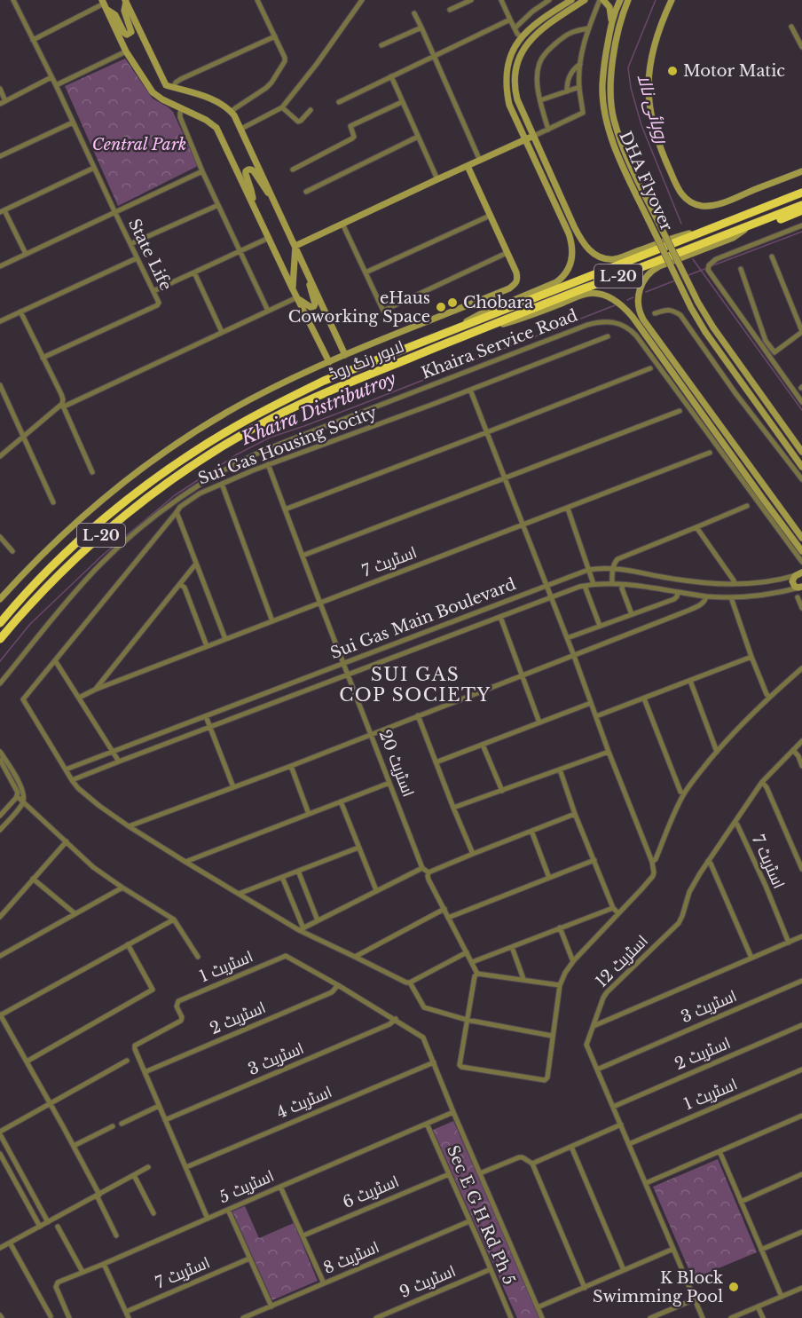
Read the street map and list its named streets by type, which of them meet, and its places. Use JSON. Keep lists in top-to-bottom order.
{
  "streets": {
    "highway": ["L-20", "لاہور رنگ روڈ"],
    "main road": ["DHA Flyover"],
    "street": [
      "State Life",
      "Khaira Service Road",
      "Sui Gas Housing Socity",
      "اسٹریٹ 7",
      "Sui Gas Main Boulevard",
      "اسٹریٹ 20",
      "اسٹریٹ 12",
      "اسٹریٹ 1",
      "اسٹریٹ 3",
      "اسٹریٹ 2",
      "اسٹریٹ 4",
      "اسٹریٹ 5",
      "اسٹریٹ 6",
      "Sec E G H Rd Ph 5",
      "اسٹریٹ 8",
      "اسٹریٹ 9"
    ]
  },
  "crossings": [
    ["Sui Gas Housing Socity", "Sui Gas Main Boulevard"],
    ["Sui Gas Housing Socity", "اسٹریٹ 20"],
    ["اسٹریٹ 7", "اسٹریٹ 20"],
    ["اسٹریٹ 7", "اسٹریٹ 12"],
    ["Sui Gas Main Boulevard", "اسٹریٹ 20"],
    ["اسٹریٹ 12", "اسٹریٹ 1"],
    ["اسٹریٹ 12", "اسٹریٹ 3"],
    ["اسٹریٹ 12", "اسٹریٹ 2"],
    ["اسٹریٹ 1", "اسٹریٹ 2"],
    ["اسٹریٹ 5", "Sec E G H Rd Ph 5"],
    ["اسٹریٹ 6", "Sec E G H Rd Ph 5"],
    ["Sec E G H Rd Ph 5", "اسٹریٹ 8"],
    ["Sec E G H Rd Ph 5", "اسٹریٹ 9"]
  ],
  "districts": ["SUI GAS COP SOCIETY"],
  "water": ["روہائی نالا", "Khaira Distributroy"],
  "parks": ["Central Park"],
  "places": [
    "Motor Matic",
    "Chobara",
    "eHaus Coworking Space",
    "K Block Swimming Pool"
  ]
}
